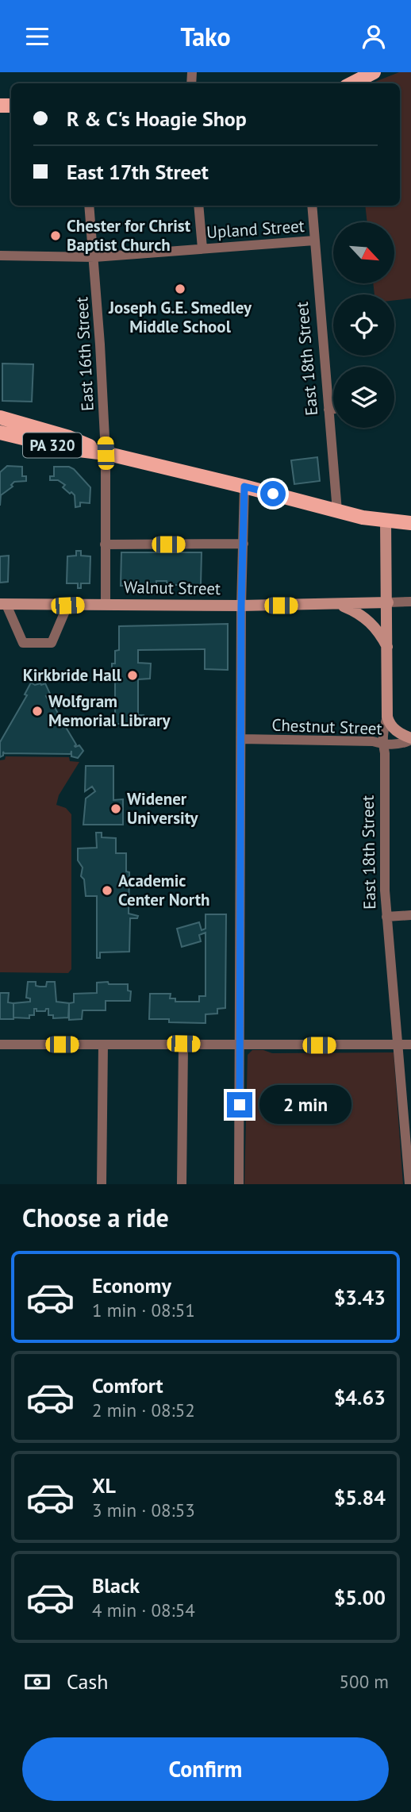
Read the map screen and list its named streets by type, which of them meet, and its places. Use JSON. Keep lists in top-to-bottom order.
{
  "streets": {
    "main road": ["PA 320"],
    "street": [
      "Upland Street",
      "East 16th Street",
      "East 18th Street",
      "Walnut Street",
      "Chestnut Street"
    ]
  },
  "crossings": [
    ["Upland Street", "East 16th Street"],
    ["Upland Street", "East 18th Street"],
    ["East 16th Street", "PA 320"],
    ["East 16th Street", "Walnut Street"],
    ["East 18th Street", "PA 320"],
    ["East 18th Street", "Walnut Street"],
    ["East 18th Street", "Chestnut Street"]
  ],
  "places": [
    "Chester for Christ Baptist Church",
    "Joseph G.E. Smedley Middle School",
    "Kirkbride Hall",
    "Wolfgram Memorial Library",
    "Widener University",
    "Academic Center North"
  ],
  "north": "bottom right",
  "page": {
    "header": "Tako",
    "banner": ["R & C's Hoagie Shop", "East 17th Street"],
    "bubble": "2 min",
    "heading": "Choose a ride",
    "list": [
      {
        "name": "Economy",
        "note": "1 min · 08:51",
        "value": "$3.43"
      },
      {
        "name": "Comfort",
        "note": "2 min · 08:52",
        "value": "$4.63"
      },
      {
        "name": "XL",
        "note": "3 min · 08:53",
        "value": "$5.84"
      },
      {
        "name": "Black",
        "note": "4 min · 08:54",
        "value": "$5.00"
      }
    ],
    "pay": ["Cash", "500 m"],
    "buttons": "Confirm"
  }
}
